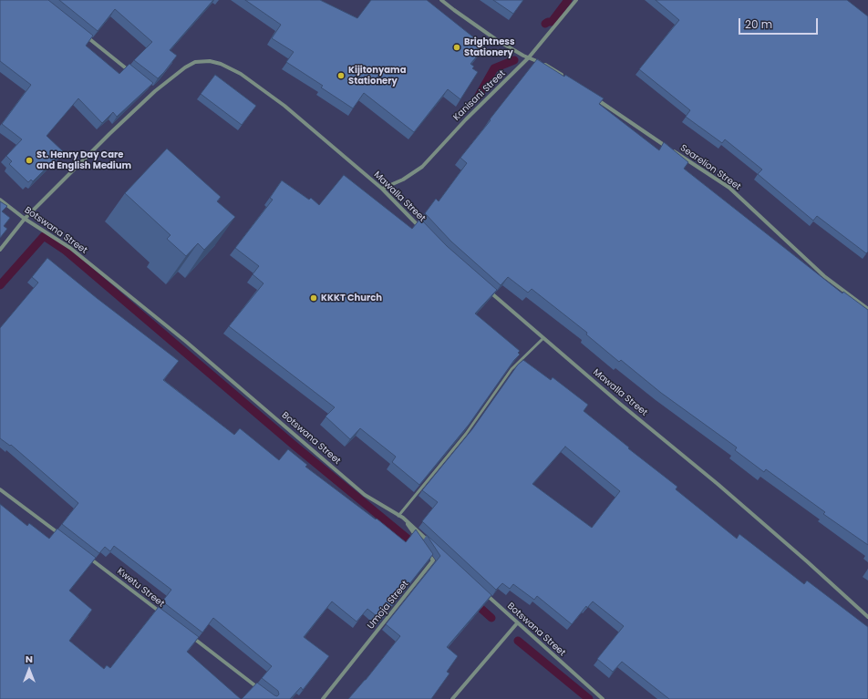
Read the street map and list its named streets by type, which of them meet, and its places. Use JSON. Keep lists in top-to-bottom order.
{
  "streets": {
    "street": [
      "Kanisani Street",
      "Searelion Street",
      "Mawalla Street",
      "Botswana Street",
      "Kwetu Street",
      "Umoja Street"
    ]
  },
  "crossings": [
    ["Kanisani Street", "Mawalla Street"],
    ["Mawalla Street", "Botswana Street"]
  ],
  "places": [
    "Brightness Stationery",
    "Kijitonyama Stationery",
    "St. Henry Day Care and English Medium",
    "KKKT Church"
  ],
  "scale_bar": "20 m",
  "north": "top"
}
